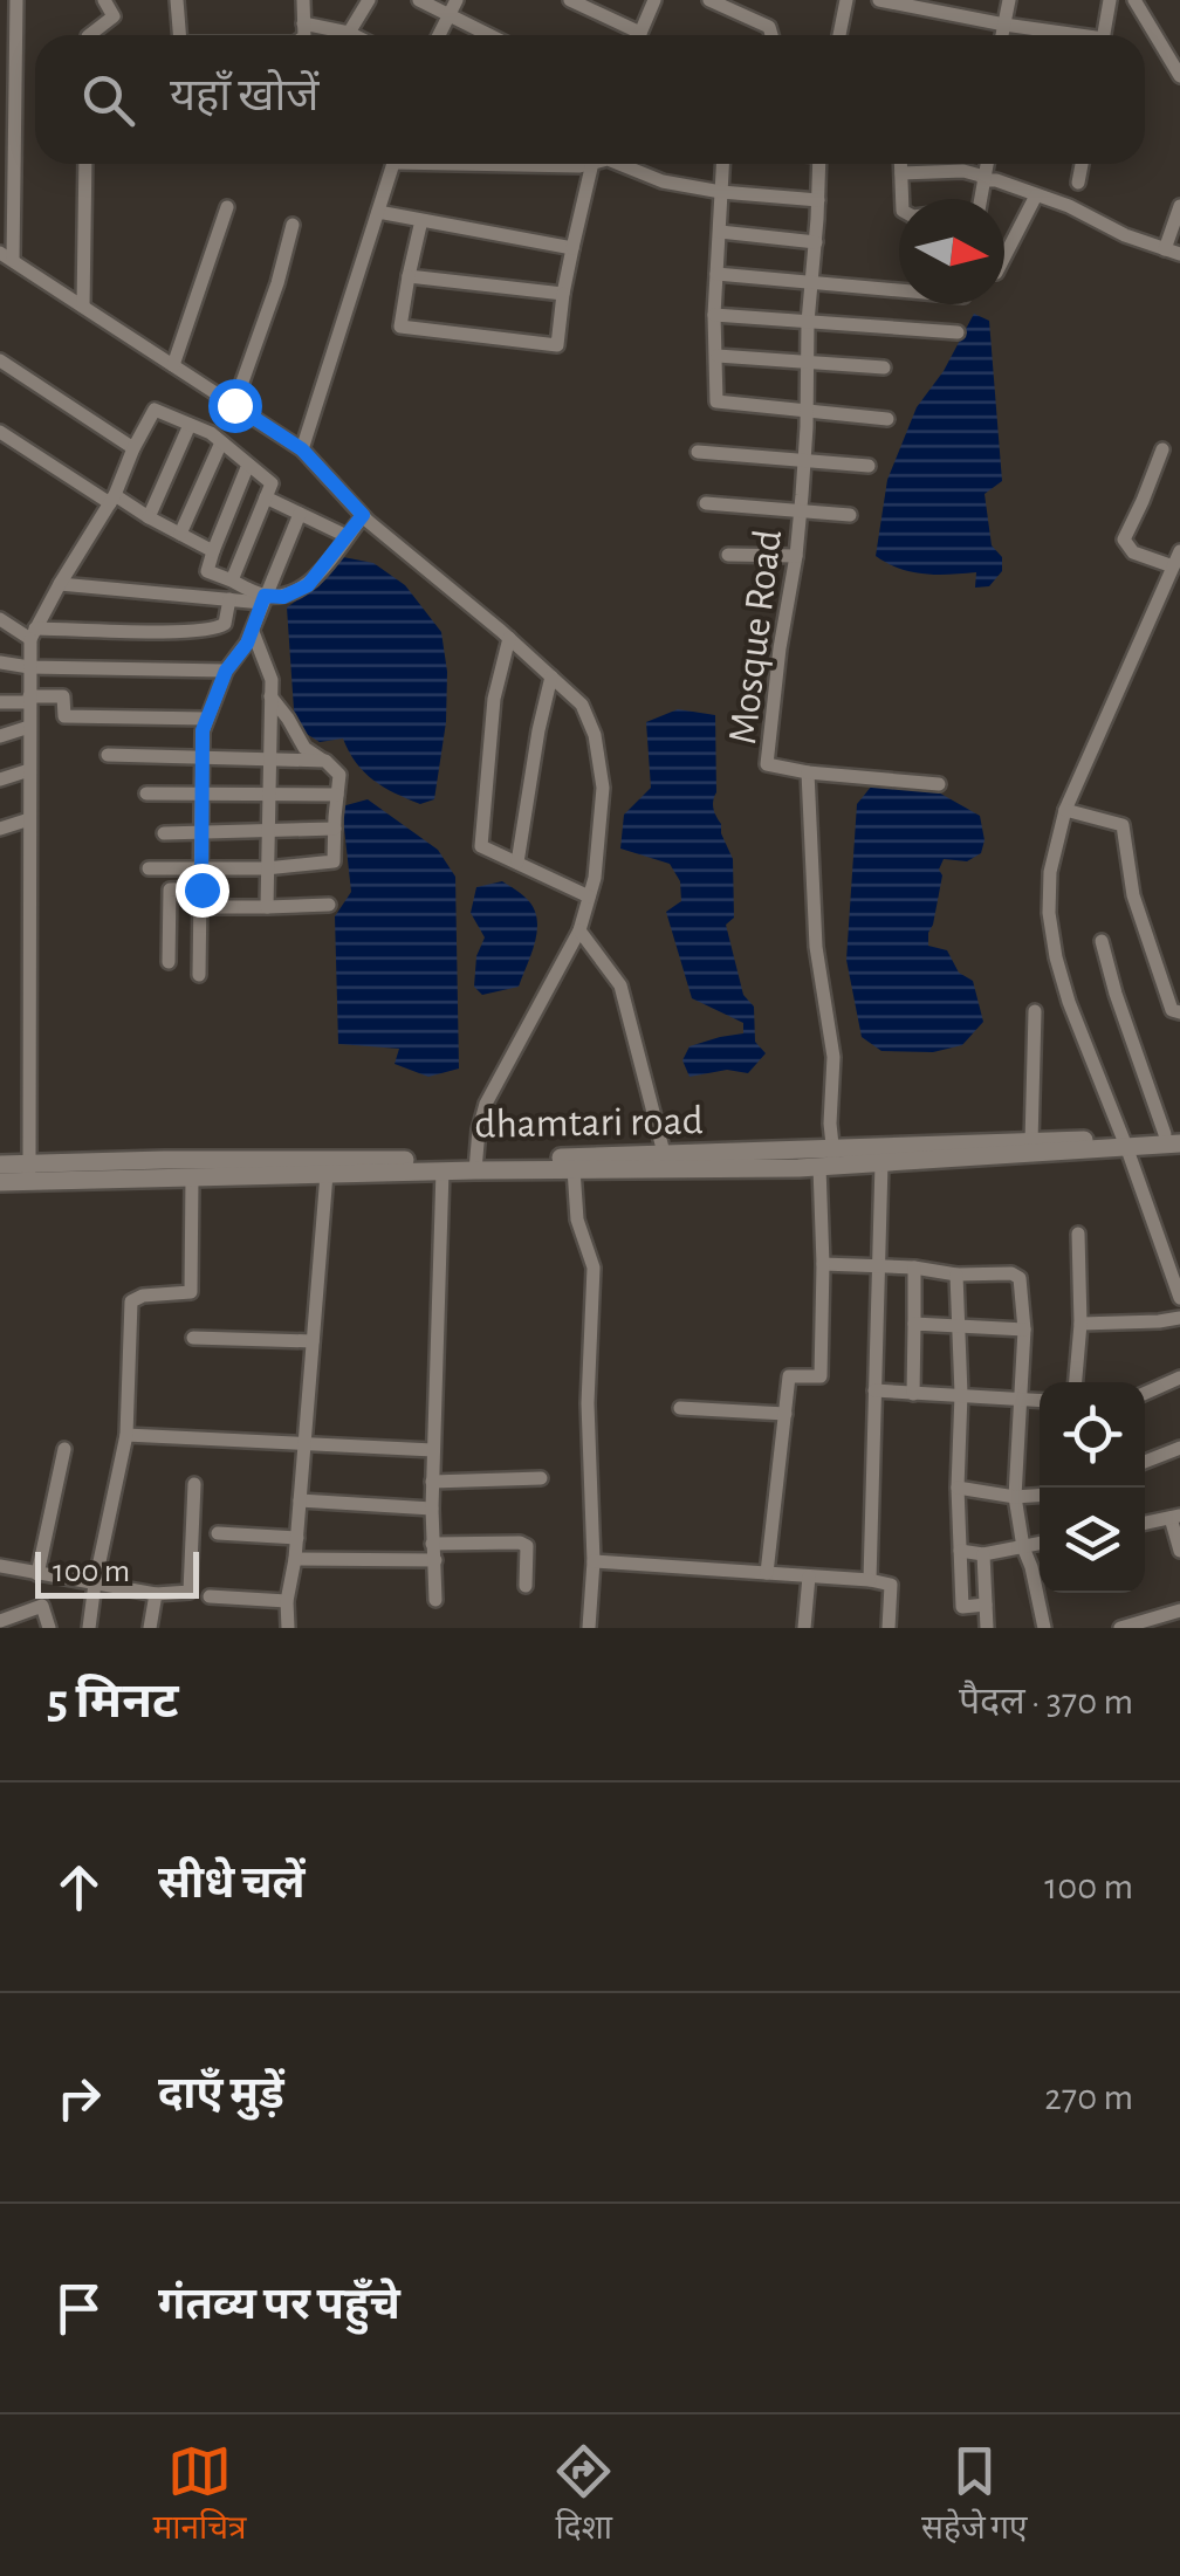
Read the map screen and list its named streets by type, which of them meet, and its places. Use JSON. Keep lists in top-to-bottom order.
{
  "streets": {
    "main road": ["dhamtari road"],
    "street": ["Mosque Road"]
  },
  "scale_bar": "100 m",
  "north": "right",
  "page": {
    "search": "यहाँ खोजें",
    "scale": "100 m",
    "heading": ["5 मिनट", "पैदल · 370 m"],
    "list": [
      ["सीधे चलें", "100 m"],
      ["दाएँ मुड़ें", "270 m"],
      "गंतव्य पर पहुँचे"
    ],
    "nav": ["मानचित्र", "दिशा", "सहेजे गए"]
  }
}
